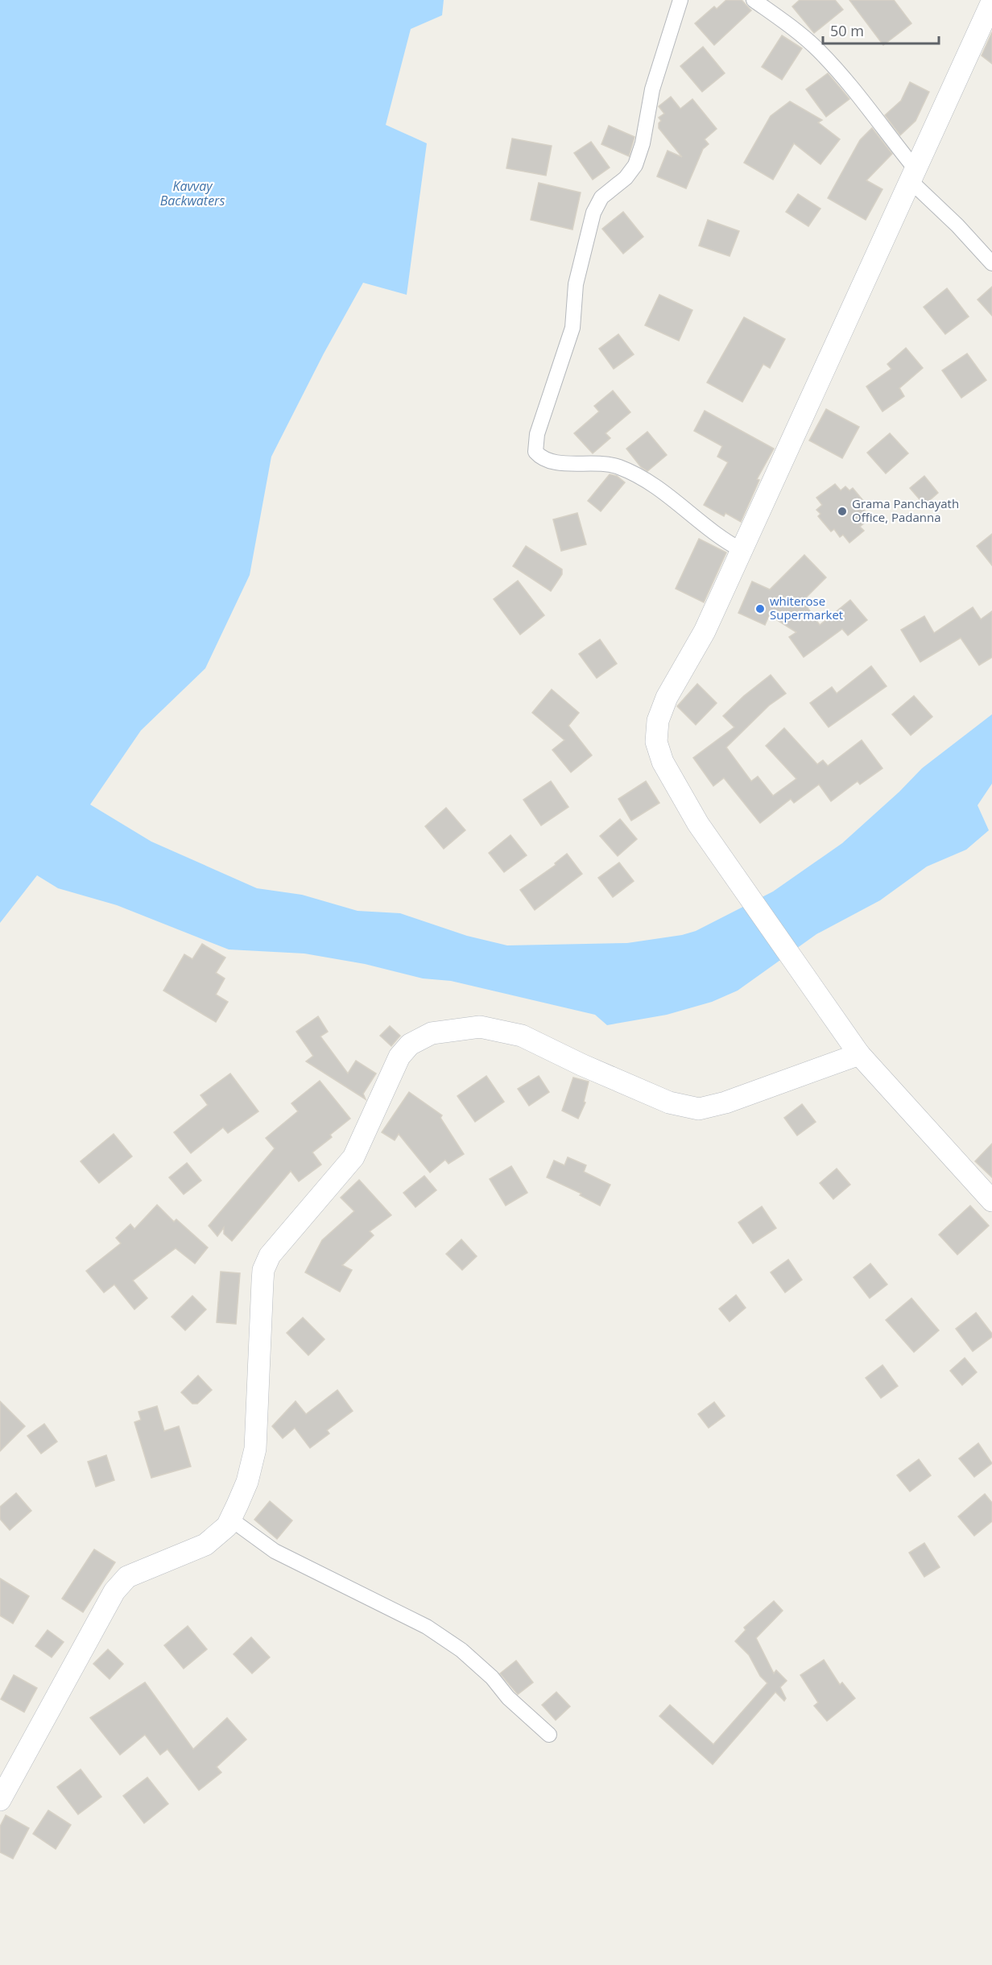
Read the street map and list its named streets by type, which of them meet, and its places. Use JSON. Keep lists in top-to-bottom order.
{
  "water": ["Kavvay Backwaters"],
  "places": ["Grama Panchayath Office, Padanna", "whiterose Supermarket"],
  "scale_bar": "50 m"
}
